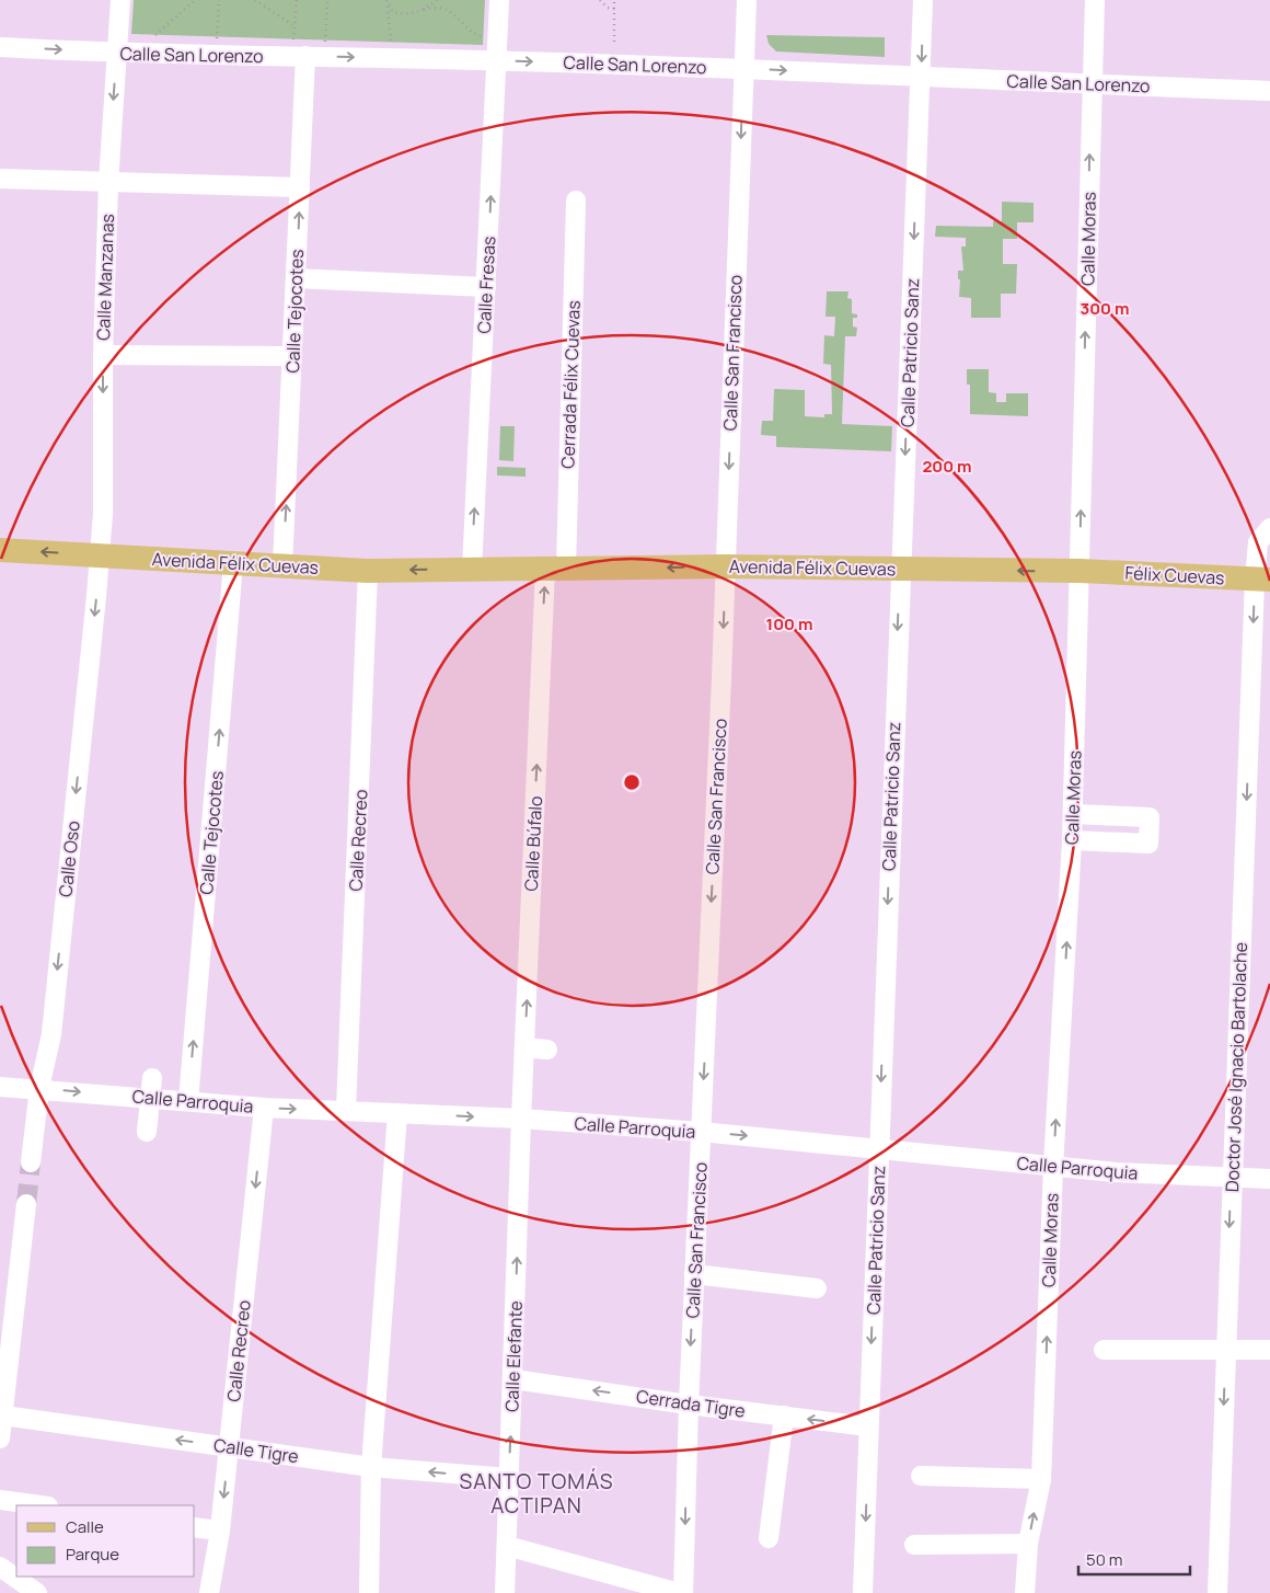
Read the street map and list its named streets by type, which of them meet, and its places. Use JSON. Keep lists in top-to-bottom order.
{
  "streets": {
    "main road": ["Avenida Félix Cuevas", "Félix Cuevas"],
    "street": [
      "Calle San Lorenzo",
      "Calle Moras",
      "Calle Manzanas",
      "Calle Fresas",
      "Calle Tejocotes",
      "Calle San Francisco",
      "Calle Patricio Sanz",
      "Cerrada Félix Cuevas",
      "Calle Recreo",
      "Calle Búfalo",
      "Calle Oso",
      "Doctor José Ignacio Bartolache",
      "Calle Parroquia",
      "Calle Elefante",
      "Cerrada Tigre",
      "Calle Tigre"
    ]
  },
  "crossings": [
    ["Calle San Lorenzo", "Calle Moras"],
    ["Calle San Lorenzo", "Calle Manzanas"],
    ["Calle San Lorenzo", "Calle Fresas"],
    ["Calle San Lorenzo", "Calle Tejocotes"],
    ["Calle San Lorenzo", "Calle San Francisco"],
    ["Calle San Lorenzo", "Calle Patricio Sanz"],
    ["Calle Moras", "Avenida Félix Cuevas"],
    ["Calle Moras", "Félix Cuevas"],
    ["Calle Moras", "Calle Parroquia"],
    ["Calle Manzanas", "Avenida Félix Cuevas"],
    ["Calle Manzanas", "Calle Oso"],
    ["Calle Fresas", "Avenida Félix Cuevas"],
    ["Calle Tejocotes", "Avenida Félix Cuevas"],
    ["Calle Tejocotes", "Calle Parroquia"],
    ["Calle San Francisco", "Avenida Félix Cuevas"],
    ["Calle San Francisco", "Calle Parroquia"],
    ["Calle San Francisco", "Cerrada Tigre"],
    ["Calle Patricio Sanz", "Avenida Félix Cuevas"],
    ["Calle Patricio Sanz", "Calle Parroquia"],
    ["Calle Patricio Sanz", "Cerrada Tigre"],
    ["Cerrada Félix Cuevas", "Avenida Félix Cuevas"],
    ["Cerrada Félix Cuevas", "Calle Búfalo"],
    ["Avenida Félix Cuevas", "Félix Cuevas"],
    ["Avenida Félix Cuevas", "Calle Recreo"],
    ["Avenida Félix Cuevas", "Calle Búfalo"],
    ["Avenida Félix Cuevas", "Calle Oso"],
    ["Félix Cuevas", "Doctor José Ignacio Bartolache"],
    ["Calle Recreo", "Calle Parroquia"],
    ["Calle Recreo", "Calle Tigre"],
    ["Calle Búfalo", "Calle Parroquia"],
    ["Calle Búfalo", "Calle Elefante"],
    ["Calle Oso", "Calle Parroquia"],
    ["Doctor José Ignacio Bartolache", "Calle Parroquia"],
    ["Calle Parroquia", "Calle Elefante"],
    ["Calle Elefante", "Cerrada Tigre"],
    ["Calle Elefante", "Calle Tigre"]
  ],
  "one_way": [
    "Calle San Lorenzo",
    "Calle Moras",
    "Calle Manzanas",
    "Calle Fresas",
    "Calle Tejocotes",
    "Calle San Francisco",
    "Calle Patricio Sanz",
    "Avenida Félix Cuevas",
    "Calle Búfalo",
    "Calle Oso",
    "Doctor José Ignacio Bartolache",
    "Calle Parroquia",
    "Calle Tigre"
  ],
  "districts": ["SANTO TOMÁS ACTIPAN"],
  "legend": ["Calle", "Parque"],
  "scale_bar": "50 m",
  "rings": ["300 m", "200 m", "100 m"]
}
